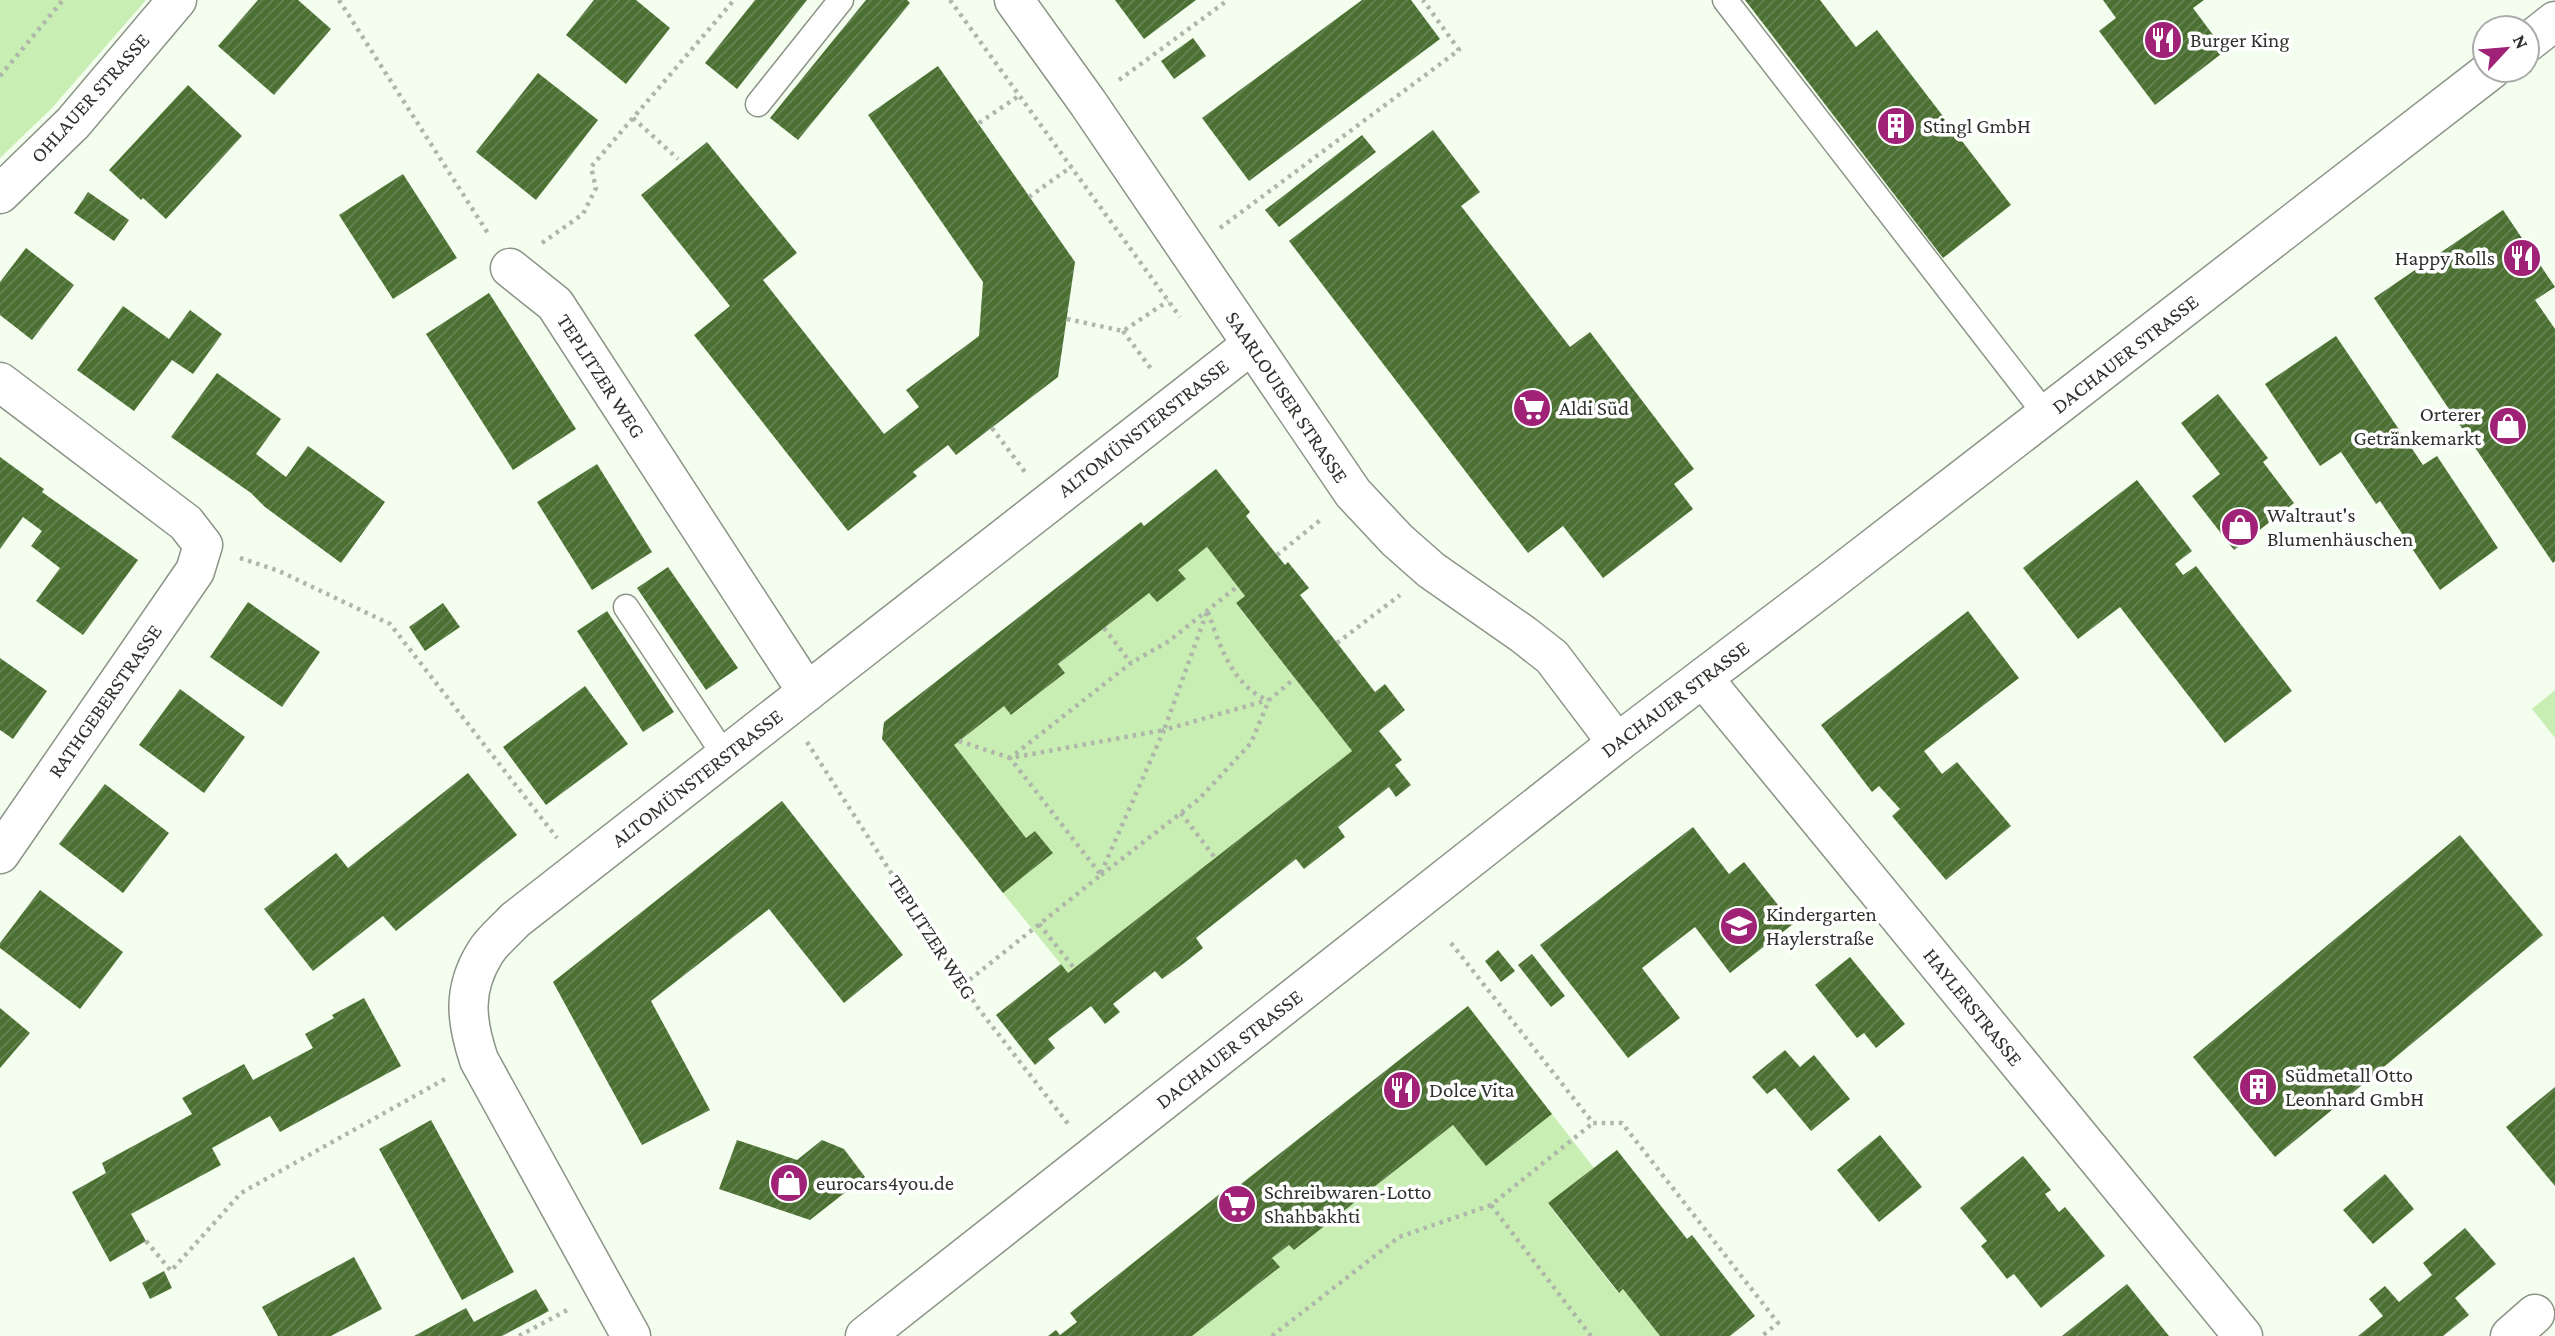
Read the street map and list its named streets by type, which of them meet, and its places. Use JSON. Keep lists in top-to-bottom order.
{
  "streets": {
    "street": [
      "OHLAUER STRASSE",
      "DACHAUER STRASSE",
      "TEPLITZER WEG",
      "SAARLOUISER STRASSE",
      "ALTOMÜNSTERSTRASSE",
      "RATHGEBERSTRASSE",
      "HAYLERSTRASSE"
    ]
  },
  "crossings": [
    ["DACHAUER STRASSE", "TEPLITZER WEG"],
    ["DACHAUER STRASSE", "SAARLOUISER STRASSE"],
    ["DACHAUER STRASSE", "HAYLERSTRASSE"],
    ["TEPLITZER WEG", "ALTOMÜNSTERSTRASSE"],
    ["SAARLOUISER STRASSE", "ALTOMÜNSTERSTRASSE"]
  ],
  "places": {
    "restaurant": ["Burger King", "Happy Rolls", "Dolce Vita"],
    "building": ["Stingl GmbH", "Südmetall Otto Leonhard GmbH"],
    "supermarket": ["Aldi Süd", "Schreibwaren-Lotto Shahbakhti"],
    "shop": ["Orterer Getränkemarkt", "Waltraut's Blumenhäuschen", "eurocars4you.de"],
    "school or university": ["Kindergarten Haylerstraße"]
  },
  "north": "top right"
}
